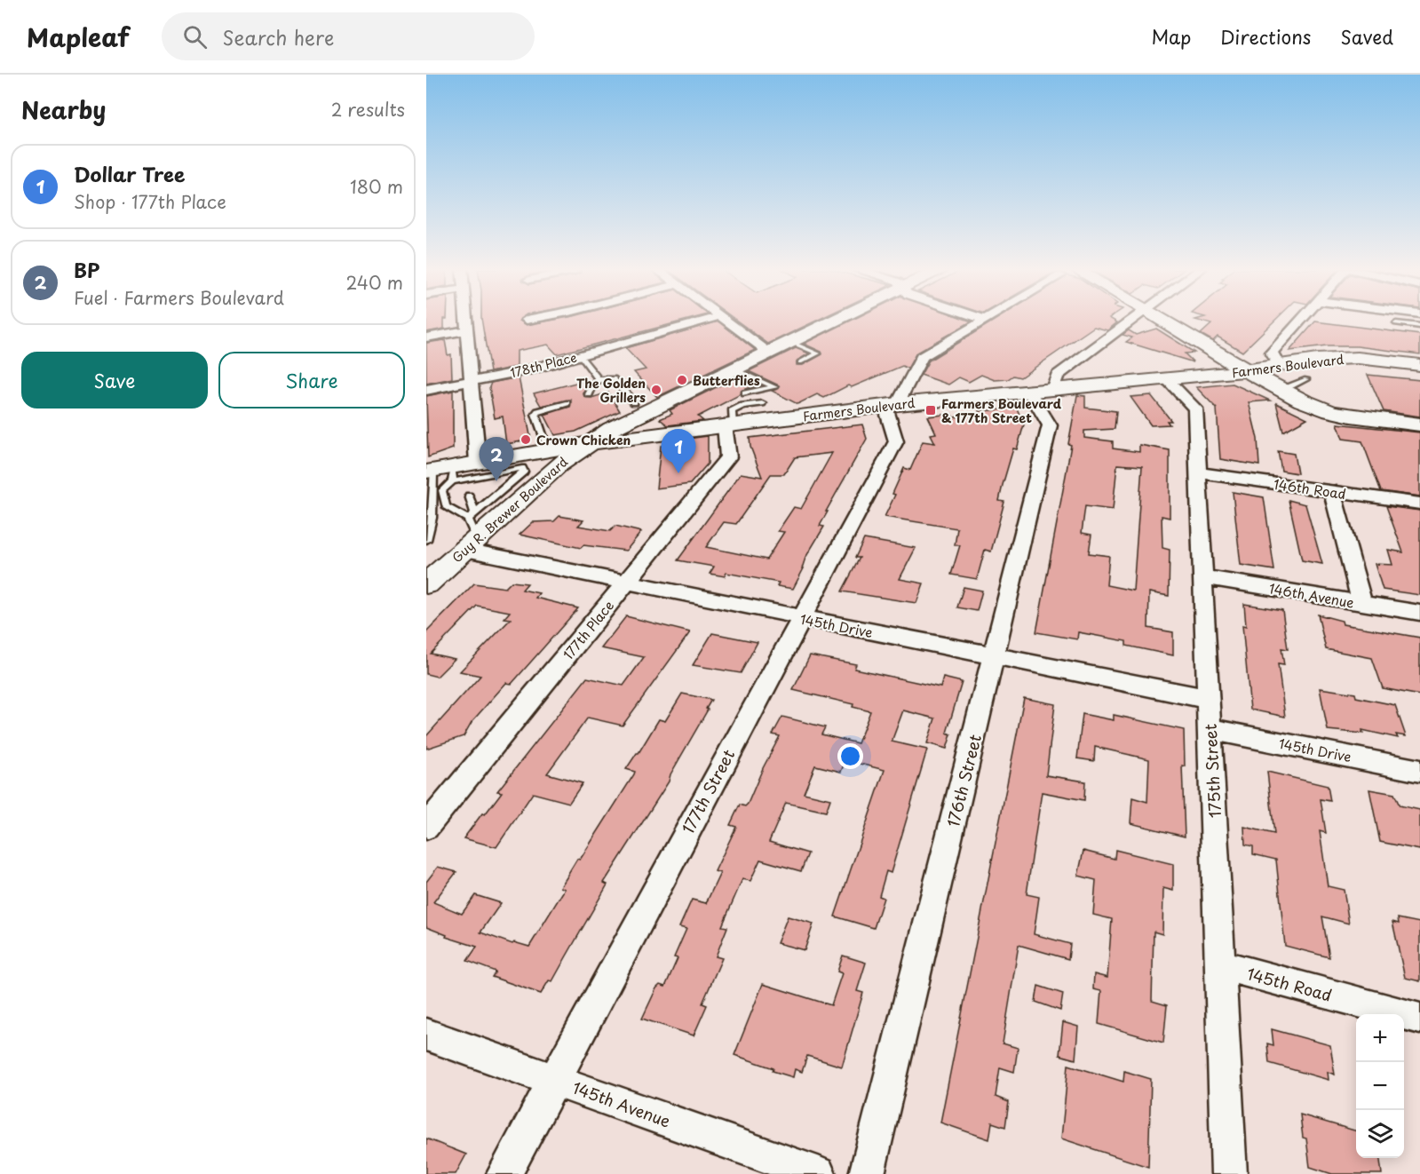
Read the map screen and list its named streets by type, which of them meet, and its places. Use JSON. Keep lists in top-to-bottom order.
{
  "streets": {
    "main road": ["Farmers Boulevard", "Guy R. Brewer Boulevard"],
    "street": [
      "178th Place",
      "146th Road",
      "146th Avenue",
      "145th Drive",
      "177th Place",
      "175th Street",
      "176th Street",
      "177th Street",
      "145th Road",
      "145th Avenue"
    ]
  },
  "crossings": [
    ["Farmers Boulevard", "Guy R. Brewer Boulevard"],
    ["Farmers Boulevard", "177th Place"],
    ["Farmers Boulevard", "175th Street"],
    ["Farmers Boulevard", "176th Street"],
    ["Farmers Boulevard", "177th Street"],
    ["146th Road", "175th Street"],
    ["Guy R. Brewer Boulevard", "145th Drive"],
    ["146th Avenue", "175th Street"],
    ["145th Drive", "177th Place"],
    ["145th Drive", "175th Street"],
    ["145th Drive", "176th Street"],
    ["145th Drive", "177th Street"],
    ["175th Street", "145th Road"],
    ["177th Street", "145th Avenue"]
  ],
  "places": {
    "other": ["Butterflies", "The Golden Grillers", "Crown Chicken"],
    "transit": ["Farmers Boulevard & 177th Street"]
  },
  "page": {
    "header": "Mapleaf",
    "search": "Search here",
    "nav": ["Map", "Directions", "Saved"],
    "heading": ["Nearby", "2 results"],
    "list": [
      {
        "mark": "1",
        "name": "Dollar Tree",
        "note": "Shop · 177th Place",
        "value": "180 m"
      },
      {
        "mark": "2",
        "name": "BP",
        "note": "Fuel · Farmers Boulevard",
        "value": "240 m"
      }
    ],
    "buttons": ["Save", "Share"],
    "pins": ["1", "2"],
    "map_buttons": ["+", "−"]
  }
}
